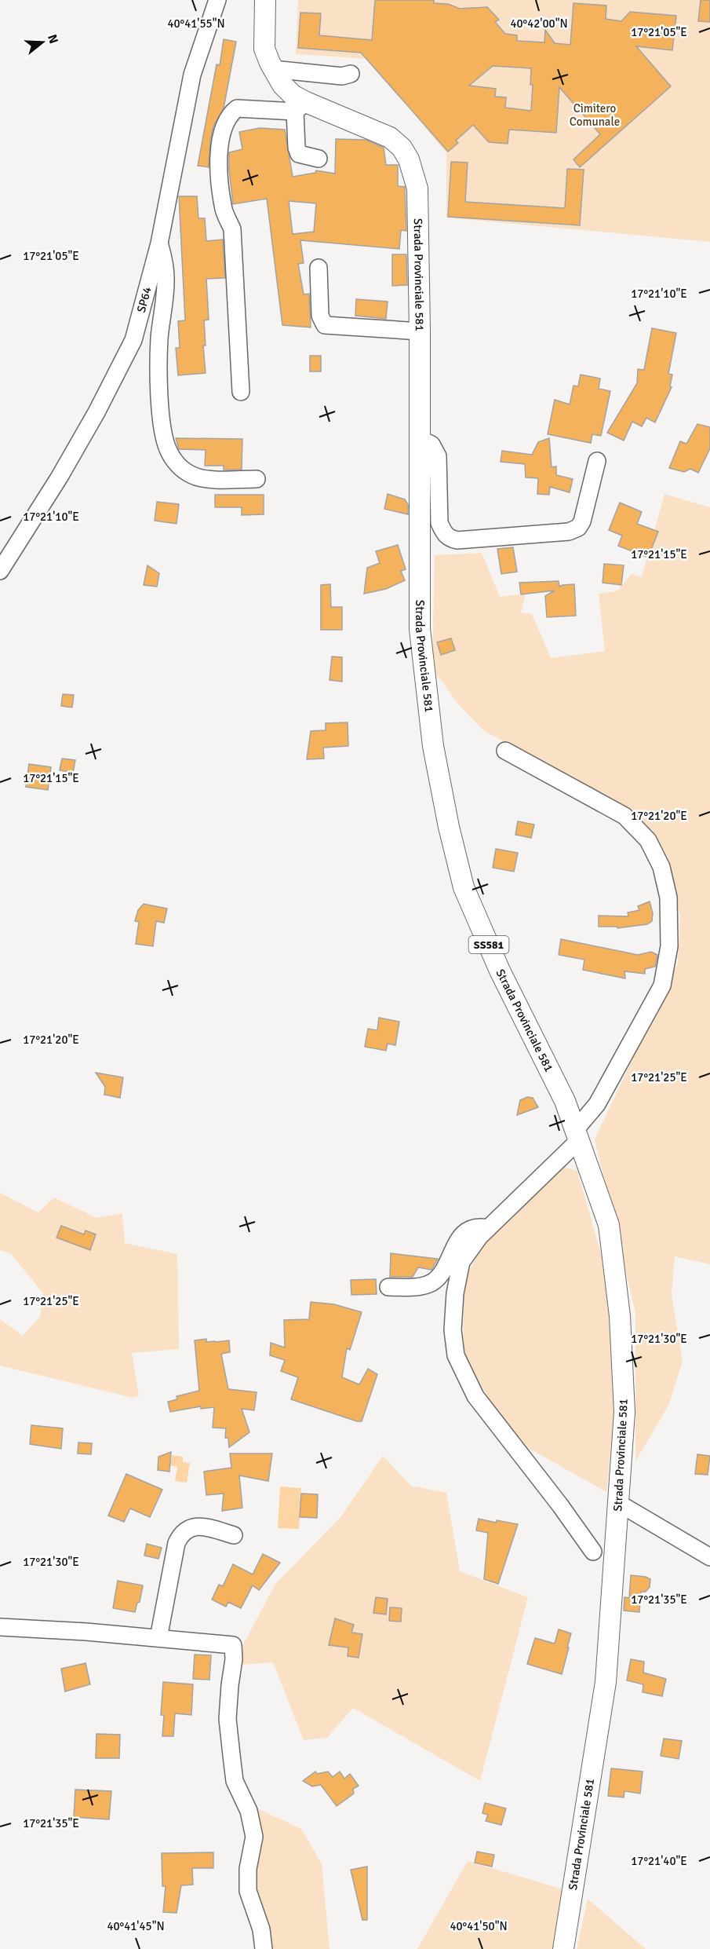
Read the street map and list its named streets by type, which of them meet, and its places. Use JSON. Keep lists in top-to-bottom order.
{
  "streets": {
    "main road": ["Strada Provinciale 581", "SS581"],
    "street": ["SP64"]
  },
  "parks": ["Cimitero Comunale"],
  "north": "right",
  "coordinates": [
    "40°41'55\"N",
    "40°42'00\"N",
    "17°21'05\"E",
    "17°21'10\"E",
    "17°21'15\"E",
    "17°21'20\"E",
    "17°21'25\"E",
    "17°21'30\"E",
    "17°21'35\"E",
    "17°21'40\"E",
    "40°41'45\"N",
    "40°41'50\"N"
  ]
}
